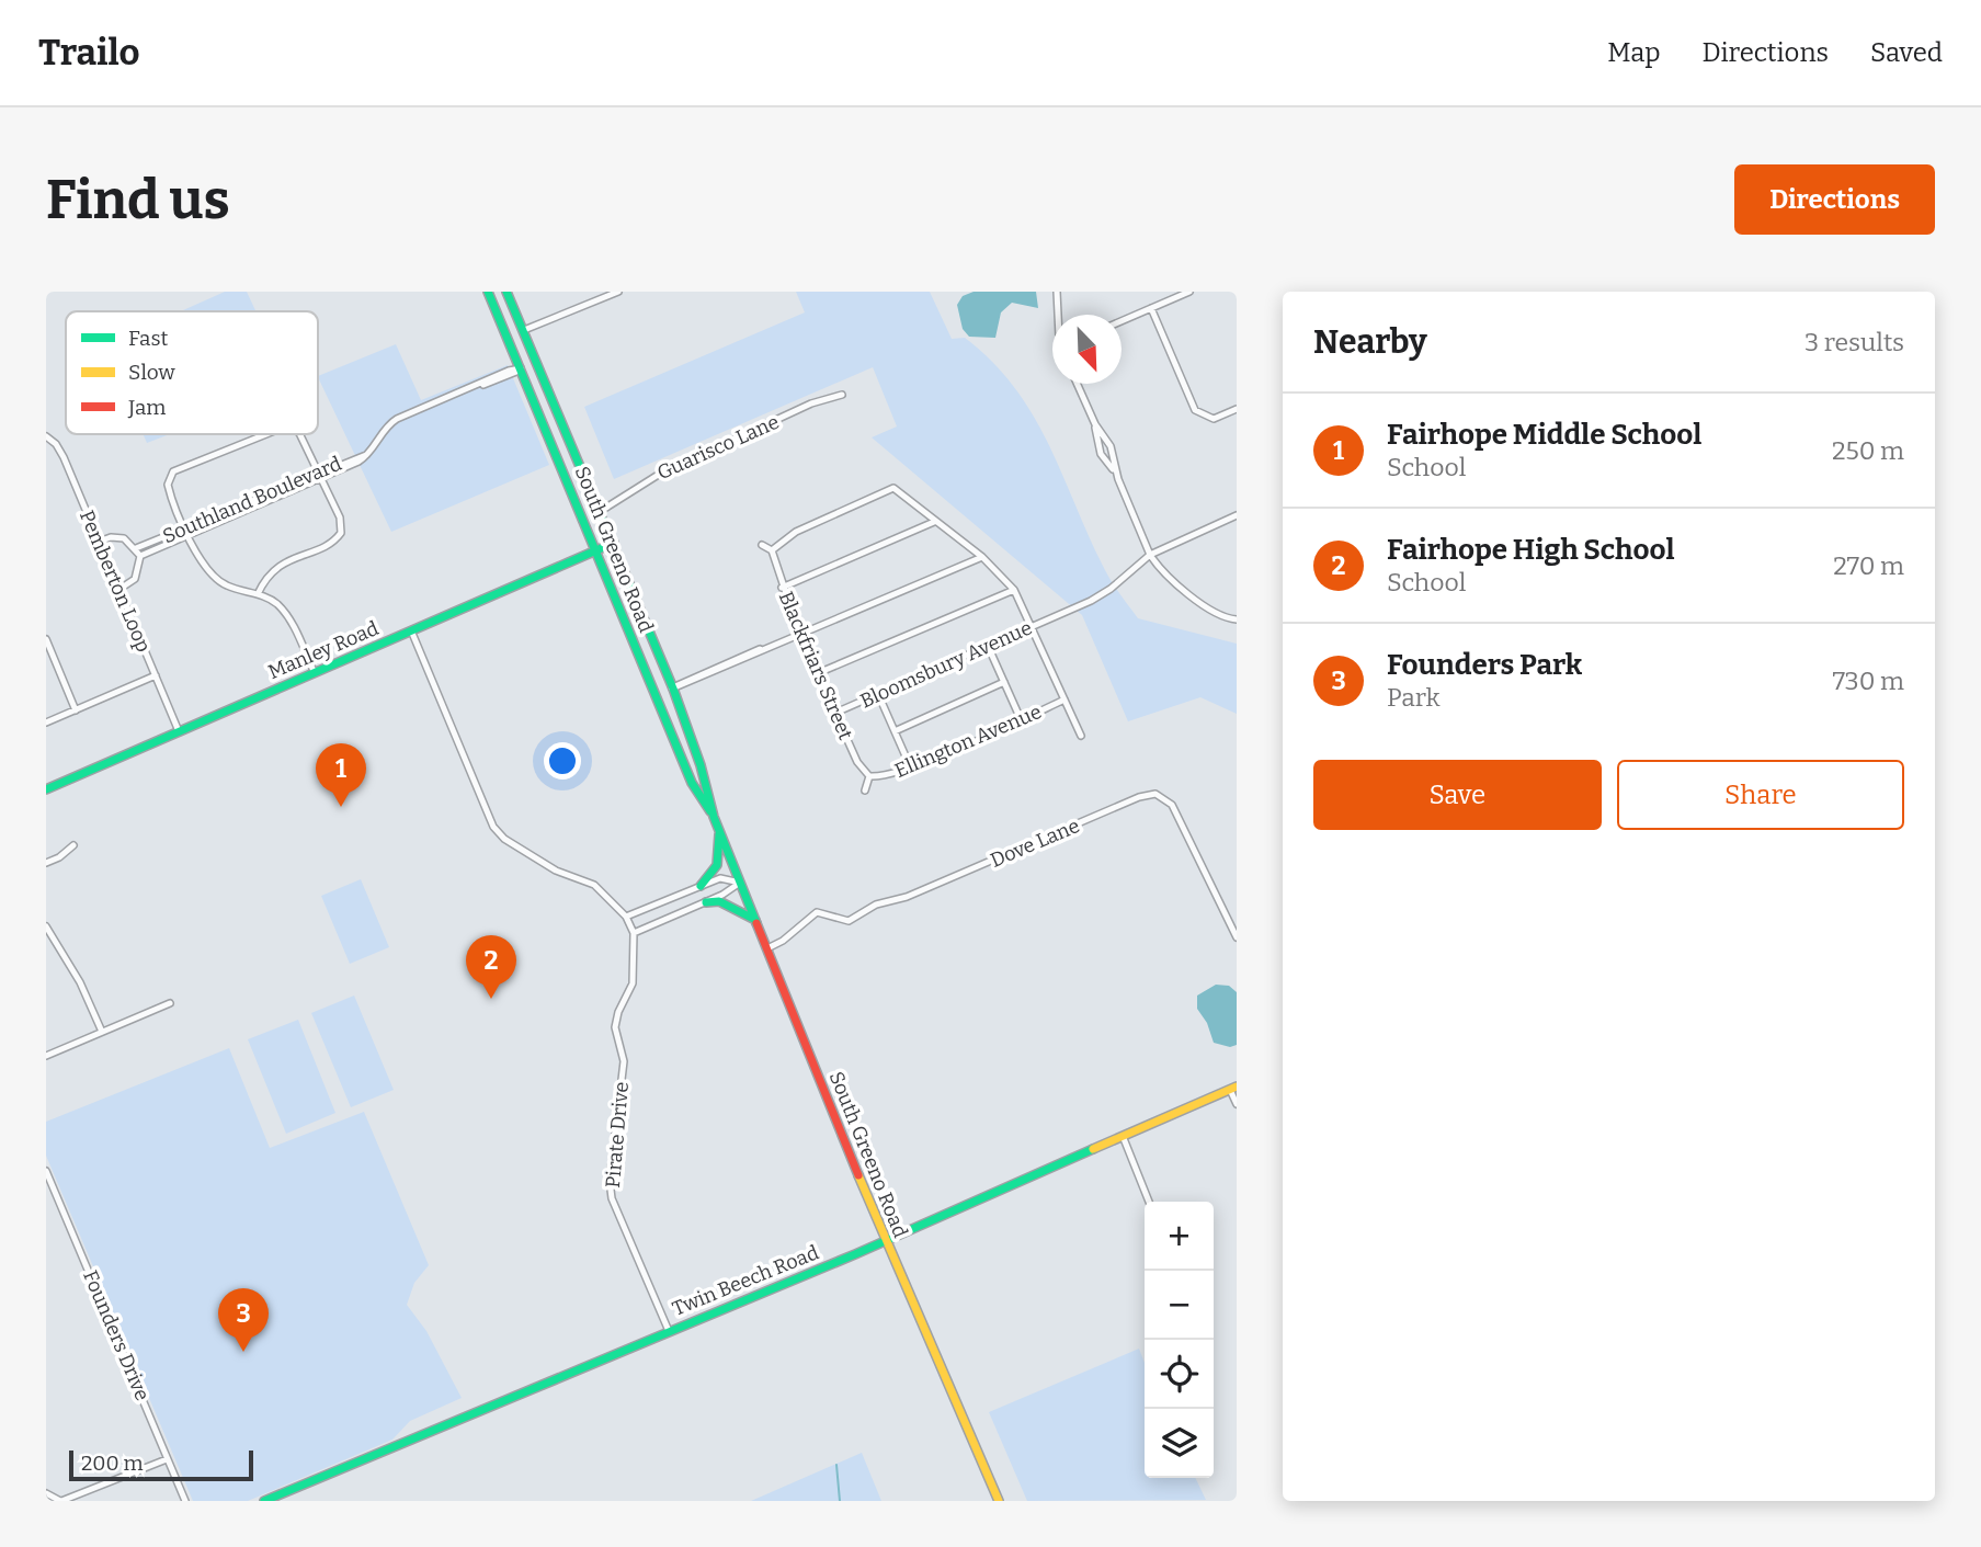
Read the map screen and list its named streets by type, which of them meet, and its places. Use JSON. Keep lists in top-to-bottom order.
{
  "streets": {
    "main road": ["South Greeno Road", "Manley Road", "Twin Beech Road"],
    "street": [
      "Guarisco Lane",
      "Southland Boulevard",
      "Pemberton Loop",
      "Bloomsbury Avenue",
      "Blackfriars Street",
      "Ellington Avenue",
      "Dove Lane",
      "Pirate Drive",
      "Founders Drive"
    ]
  },
  "crossings": [
    ["Guarisco Lane", "South Greeno Road"],
    ["Southland Boulevard", "South Greeno Road"],
    ["South Greeno Road", "Manley Road"],
    ["South Greeno Road", "Dove Lane"],
    ["South Greeno Road", "Twin Beech Road"],
    ["Pemberton Loop", "Manley Road"],
    ["Manley Road", "Pirate Drive"],
    ["Bloomsbury Avenue", "Blackfriars Street"],
    ["Blackfriars Street", "Ellington Avenue"],
    ["Pirate Drive", "Twin Beech Road"]
  ],
  "legend": ["Fast", "Slow", "Jam"],
  "scale_bar": "200 m",
  "north": "bottom right",
  "page": {
    "header": "Trailo",
    "nav": ["Map", "Directions", "Saved"],
    "buttons": [
      "Directions",
      ["Save", "Share"]
    ],
    "title": "Find us",
    "heading": ["Nearby", "3 results"],
    "list": [
      {
        "mark": "1",
        "name": "Fairhope Middle School",
        "note": "School",
        "value": "250 m"
      },
      {
        "mark": "2",
        "name": "Fairhope High School",
        "note": "School",
        "value": "270 m"
      },
      {
        "mark": "3",
        "name": "Founders Park",
        "note": "Park",
        "value": "730 m"
      }
    ],
    "pins": ["1", "2", "3"],
    "map_buttons": ["+", "−"],
    "scale": "200 m"
  }
}
